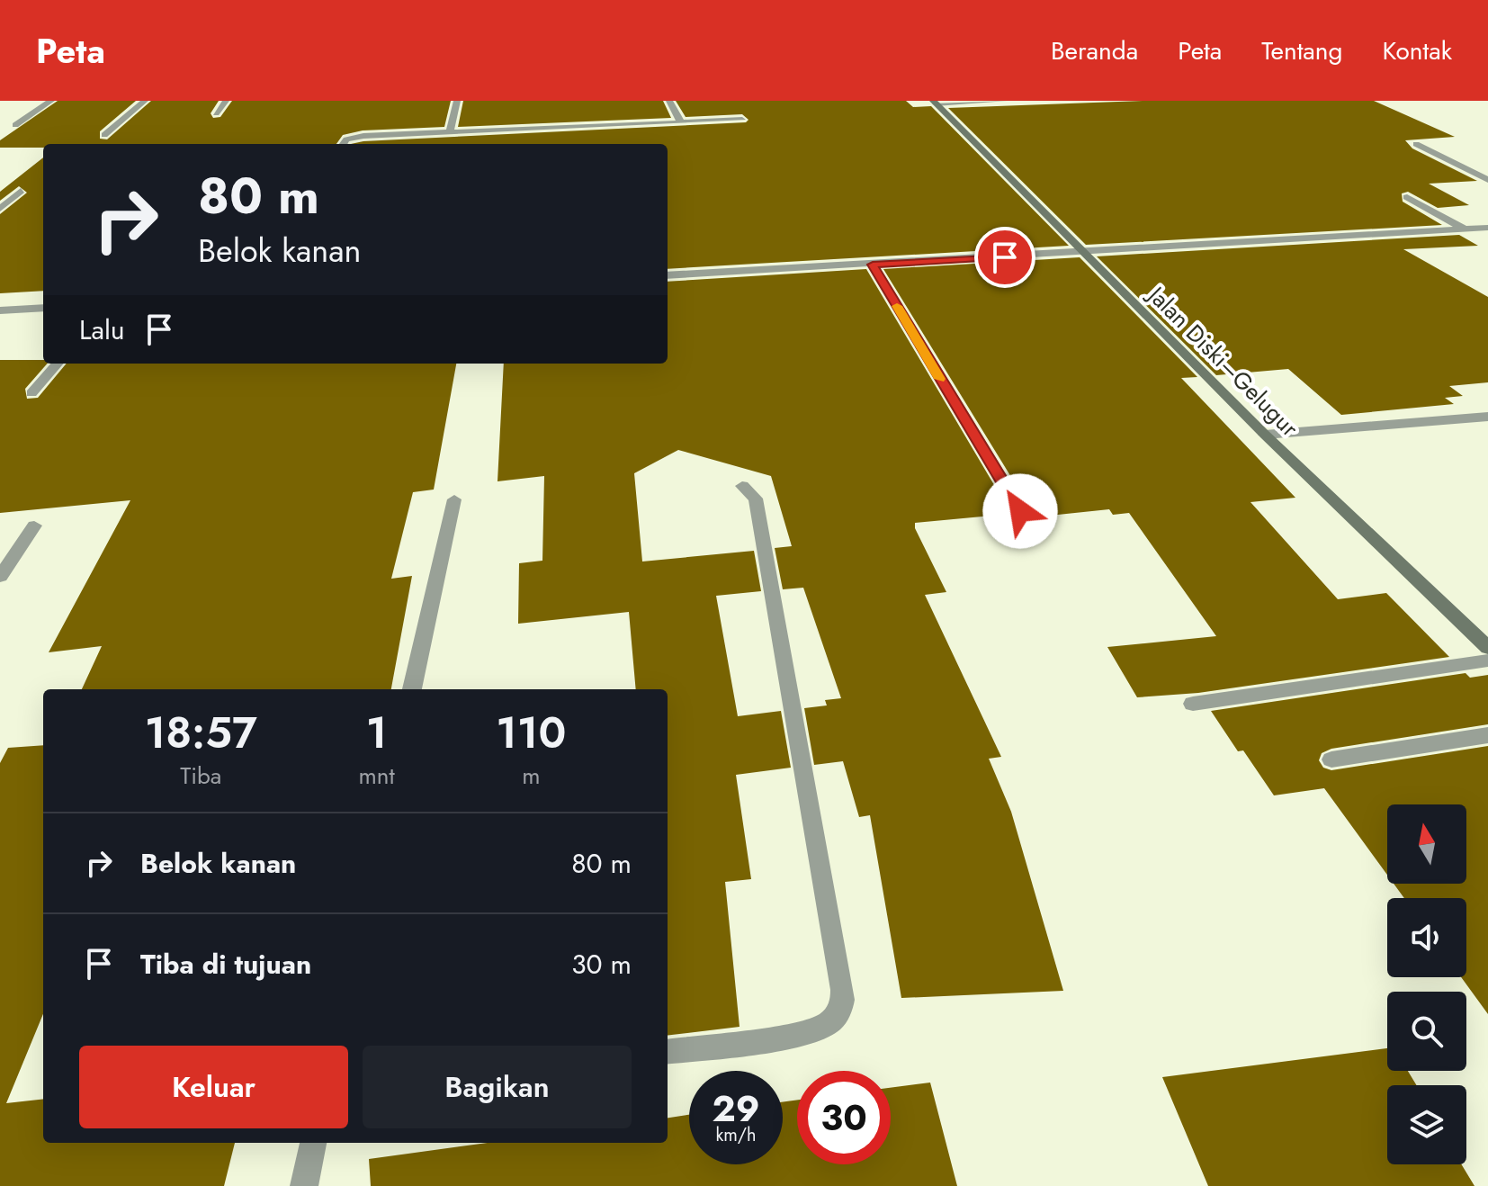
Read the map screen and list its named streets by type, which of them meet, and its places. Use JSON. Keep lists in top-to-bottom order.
{
  "streets": {
    "main road": ["Jalan Diski–Gelugur"]
  },
  "north": "top",
  "page": {
    "header": "Peta",
    "nav": [
      "Beranda",
      "Peta",
      "Tentang",
      "Kontak"
    ],
    "turn": ["80 m", "Belok kanan"],
    "then": "Lalu",
    "eta": [
      "18:57",
      "Tiba",
      "1",
      "mnt",
      "110",
      "m"
    ],
    "list": [
      {
        "name": "Belok kanan",
        "value": "80 m"
      },
      {
        "name": "Tiba di tujuan",
        "value": "30 m"
      }
    ],
    "buttons": ["Keluar", "Bagikan"],
    "speed": "29 km/h",
    "limit": "30"
  }
}
